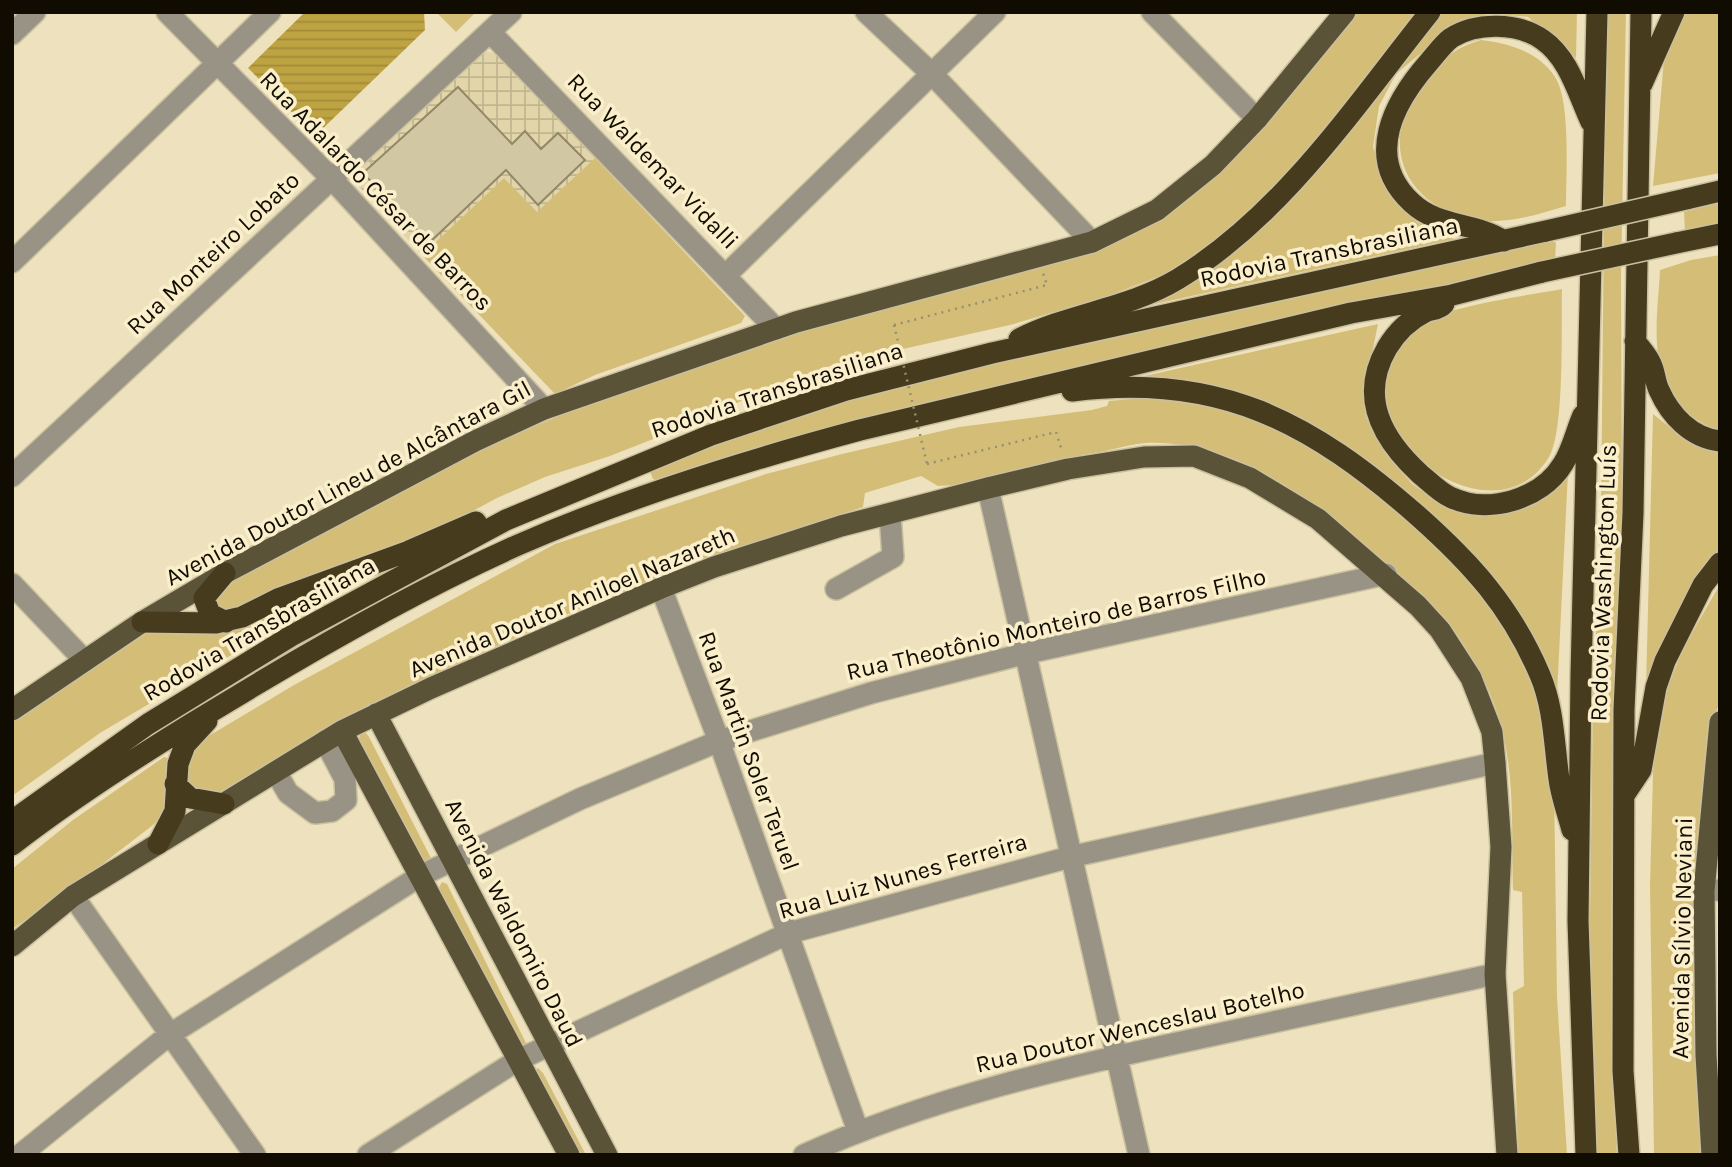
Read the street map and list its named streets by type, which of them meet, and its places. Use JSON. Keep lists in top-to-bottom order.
{
  "streets": {
    "highway": ["Rodovia Transbrasiliana", "Rodovia Washington Luís"],
    "main road": [
      "Avenida Doutor Lineu de Alcântara Gil",
      "Avenida Doutor Aniloel Nazareth",
      "Avenida Waldomiro Daud",
      "Avenida Sílvio Neviani"
    ],
    "street": [
      "Rua Waldemar Vidalli",
      "Rua Adalardo César de Barros",
      "Rua Monteiro Lobato",
      "Rua Theotônio Monteiro de Barros Filho",
      "Rua Martin Soler Teruel",
      "Rua Luiz Nunes Ferreira",
      "Rua Doutor Wenceslau Botelho"
    ]
  },
  "crossings": [
    ["Rua Waldemar Vidalli", "Rua Monteiro Lobato"],
    ["Rua Waldemar Vidalli", "Avenida Doutor Lineu de Alcântara Gil"],
    ["Rua Adalardo César de Barros", "Rua Monteiro Lobato"],
    ["Rua Adalardo César de Barros", "Avenida Doutor Lineu de Alcântara Gil"],
    ["Avenida Doutor Aniloel Nazareth", "Rua Theotônio Monteiro de Barros Filho"],
    ["Avenida Doutor Aniloel Nazareth", "Rua Martin Soler Teruel"],
    ["Avenida Doutor Aniloel Nazareth", "Rua Luiz Nunes Ferreira"],
    ["Avenida Doutor Aniloel Nazareth", "Avenida Waldomiro Daud"],
    ["Avenida Doutor Aniloel Nazareth", "Rua Doutor Wenceslau Botelho"],
    ["Rua Theotônio Monteiro de Barros Filho", "Rua Martin Soler Teruel"],
    ["Rua Theotônio Monteiro de Barros Filho", "Avenida Waldomiro Daud"],
    ["Rua Martin Soler Teruel", "Rua Luiz Nunes Ferreira"],
    ["Rua Martin Soler Teruel", "Rua Doutor Wenceslau Botelho"],
    ["Rua Luiz Nunes Ferreira", "Avenida Waldomiro Daud"]
  ]
}
